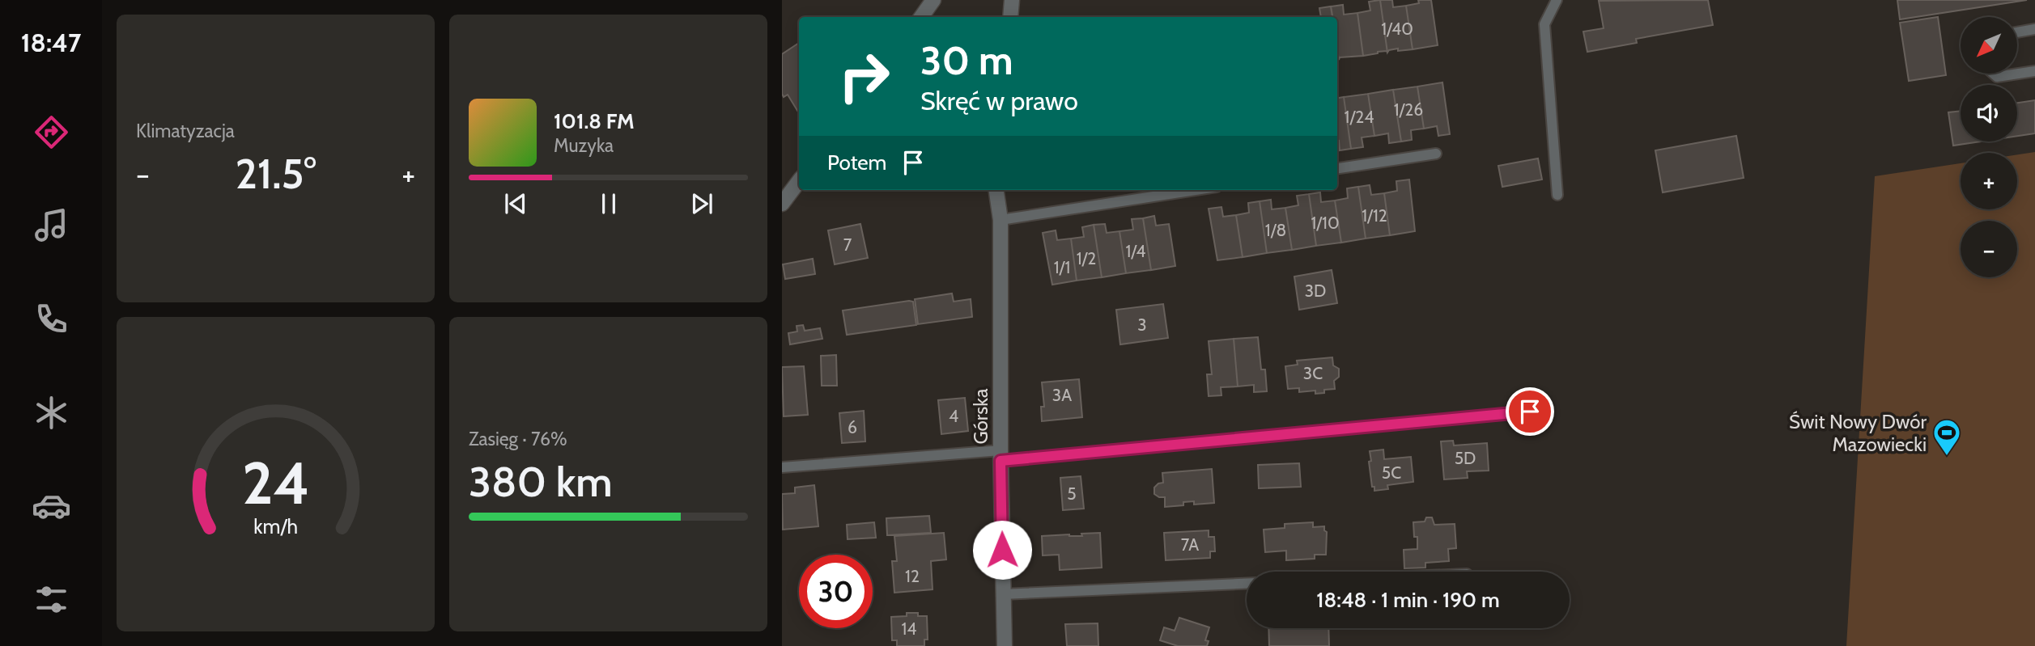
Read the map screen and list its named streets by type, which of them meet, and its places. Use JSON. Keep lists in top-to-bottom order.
{
  "streets": {
    "street": ["Górska"]
  },
  "places": {
    "sports": ["Świt Nowy Dwór Mazowiecki"]
  },
  "house_numbers": [
    "1/40",
    "1/26",
    "1/24",
    "1/12",
    "1/10",
    "1/8",
    "7",
    "1/4",
    "1/2",
    "1/1",
    "3D",
    "3",
    "3C",
    "3A",
    "4",
    "6",
    "5D",
    "5C",
    "5",
    "7A",
    "12",
    "14"
  ],
  "north": "bottom left",
  "page": {
    "tabs": "18:47",
    "tile": [
      "Klimatyzacja",
      ["Zasięg · 76%", "380 km"]
    ],
    "map_buttons": ["+", "−"],
    "turn": ["30 m", "Skręć w prawo"],
    "song": ["101.8 FM", "Muzyka"],
    "then": "Potem",
    "heat": ["−", "21.5°", "+"],
    "limit": "30",
    "trip": "18:48 · 1 min · 190 m",
    "gauge": ["24", "km/h"]
  }
}
